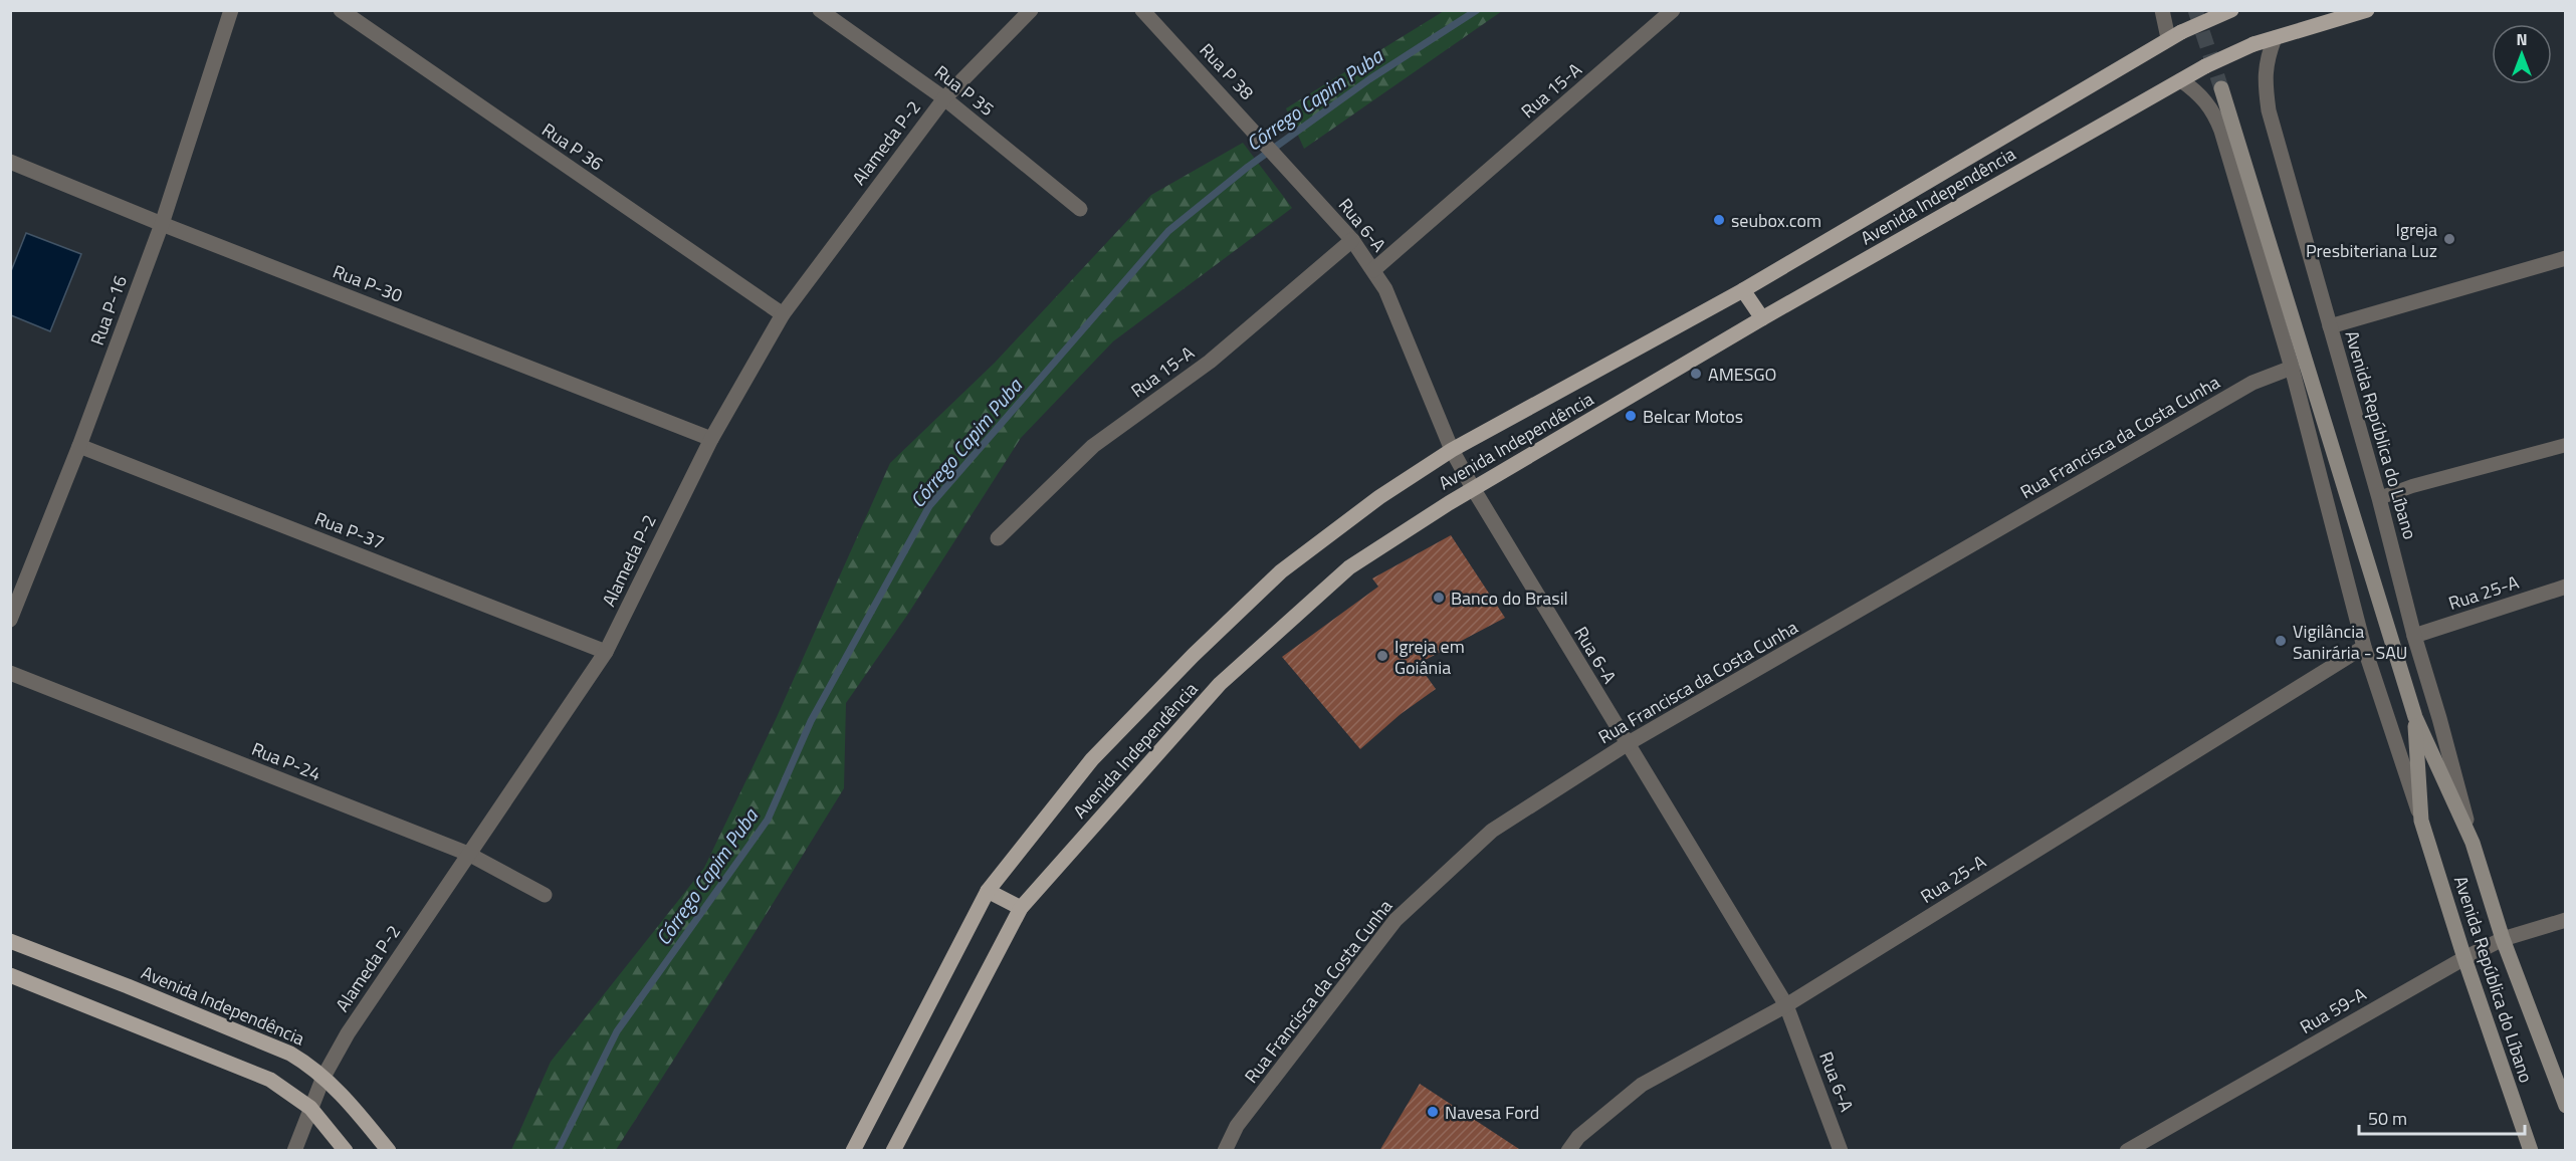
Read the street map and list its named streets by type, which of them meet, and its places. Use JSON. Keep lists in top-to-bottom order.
{
  "streets": {
    "main road": ["Avenida Independência", "Avenida República do Líbano"],
    "street": [
      "Rua P 38",
      "Rua P 35",
      "Rua 15-A",
      "Alameda P-2",
      "Rua P 36",
      "Rua 6-A",
      "Rua P-30",
      "Rua P-16",
      "Rua Francisca da Costa Cunha",
      "Rua P-37",
      "Rua 25-A",
      "Rua P-24",
      "Rua 59-A"
    ]
  },
  "crossings": [
    ["Rua P 38", "Rua 6-A"],
    ["Rua P 35", "Alameda P-2"],
    ["Rua 15-A", "Rua 6-A"],
    ["Alameda P-2", "Rua P 36"],
    ["Alameda P-2", "Avenida Independência"],
    ["Alameda P-2", "Rua P-30"],
    ["Alameda P-2", "Rua P-37"],
    ["Alameda P-2", "Rua P-24"],
    ["Avenida Independência", "Rua 6-A"],
    ["Avenida Independência", "Avenida República do Líbano"],
    ["Rua 6-A", "Rua Francisca da Costa Cunha"],
    ["Rua 6-A", "Rua 25-A"],
    ["Rua P-30", "Rua P-16"],
    ["Rua P-16", "Rua P-37"],
    ["Avenida República do Líbano", "Rua Francisca da Costa Cunha"],
    ["Avenida República do Líbano", "Rua 25-A"],
    ["Avenida República do Líbano", "Rua 59-A"]
  ],
  "water": ["Córrego Capim Puba"],
  "places": [
    "seubox.com",
    "Igreja Presbiteriana Luz",
    "AMESGO",
    "Belcar Motos",
    "Banco do Brasil",
    "Vigilância Sanirária - SAU",
    "Igreja em Goiânia",
    "Navesa Ford"
  ],
  "scale_bar": "50 m",
  "north": "top"
}
